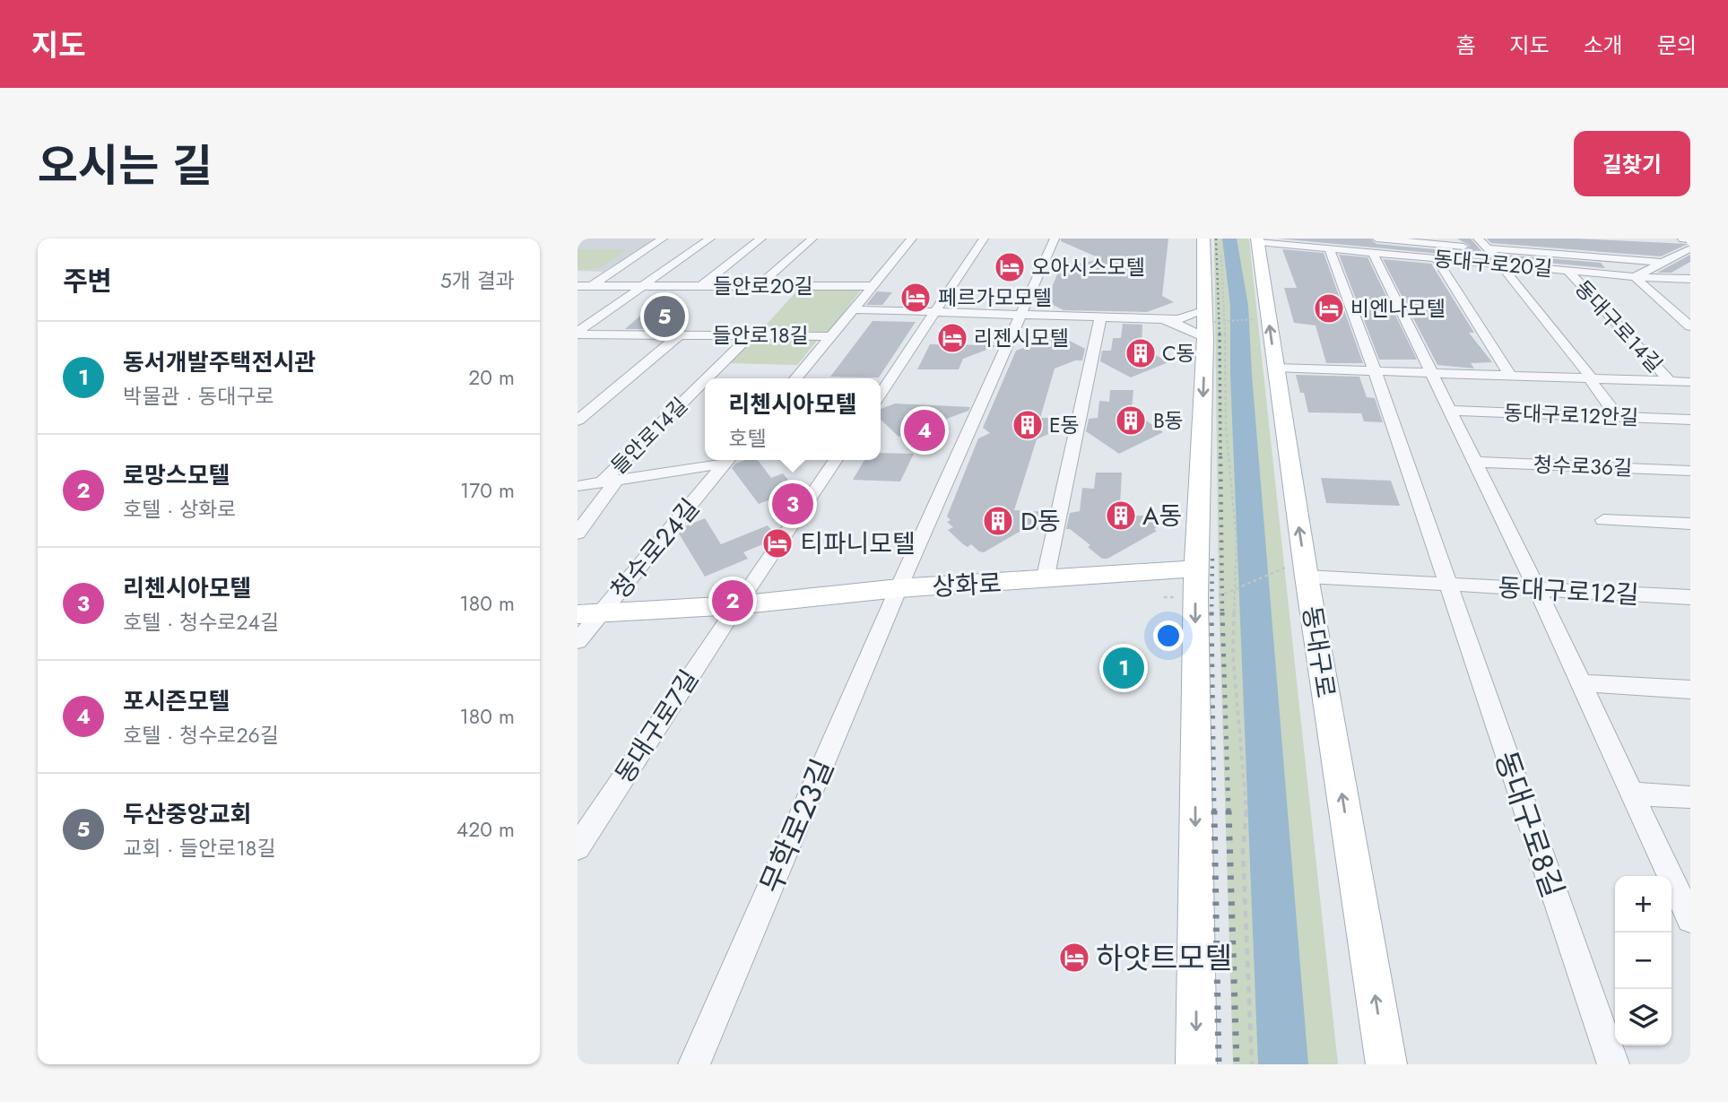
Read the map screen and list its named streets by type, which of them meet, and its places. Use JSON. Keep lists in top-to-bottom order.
{
  "streets": {
    "main road": ["상화로", "동대구로"],
    "street": [
      "동대구로20길",
      "들안로20길",
      "동대구로14길",
      "들안로18길",
      "동대구로12안길",
      "들안로14길",
      "청수로36길",
      "청수로24길",
      "동대구로12길",
      "동대구로7길",
      "동대구로8길",
      "무학로23길"
    ]
  },
  "crossings": [
    ["동대구로20길", "동대구로14길"],
    ["동대구로20길", "동대구로"],
    ["동대구로14길", "동대구로"],
    ["들안로18길", "들안로14길"],
    ["들안로14길", "청수로24길"],
    ["청수로24길", "상화로"],
    ["상화로", "동대구로7길"],
    ["상화로", "무학로23길"],
    ["동대구로12길", "동대구로"],
    ["동대구로12길", "동대구로8길"]
  ],
  "places": {
    "hotel": [
      "오아시스모텔",
      "페르가모모텔",
      "비엔나모텔",
      "리젠시모텔",
      "티파니모텔",
      "하얏트모텔"
    ],
    "building": [
      "C동",
      "B동",
      "E동",
      "A동",
      "D동"
    ]
  },
  "page": {
    "header": "지도",
    "nav": [
      "홈",
      "지도",
      "소개",
      "문의"
    ],
    "title": "오시는 길",
    "buttons": "길찾기",
    "heading": ["주변", "5개 결과"],
    "pins": [
      "5",
      "4",
      "3",
      "2",
      "1"
    ],
    "list": [
      {
        "mark": "1",
        "name": "동서개발주택전시관",
        "note": "박물관 · 동대구로",
        "value": "20 m"
      },
      {
        "mark": "2",
        "name": "로망스모텔",
        "note": "호텔 · 상화로",
        "value": "170 m"
      },
      {
        "mark": "3",
        "name": "리첸시아모텔",
        "note": "호텔 · 청수로24길",
        "value": "180 m"
      },
      {
        "mark": "4",
        "name": "포시즌모텔",
        "note": "호텔 · 청수로26길",
        "value": "180 m"
      },
      {
        "mark": "5",
        "name": "두산중앙교회",
        "note": "교회 · 들안로18길",
        "value": "420 m"
      }
    ],
    "popup": ["리첸시아모텔", "호텔"],
    "map_buttons": ["+", "−"]
  }
}
